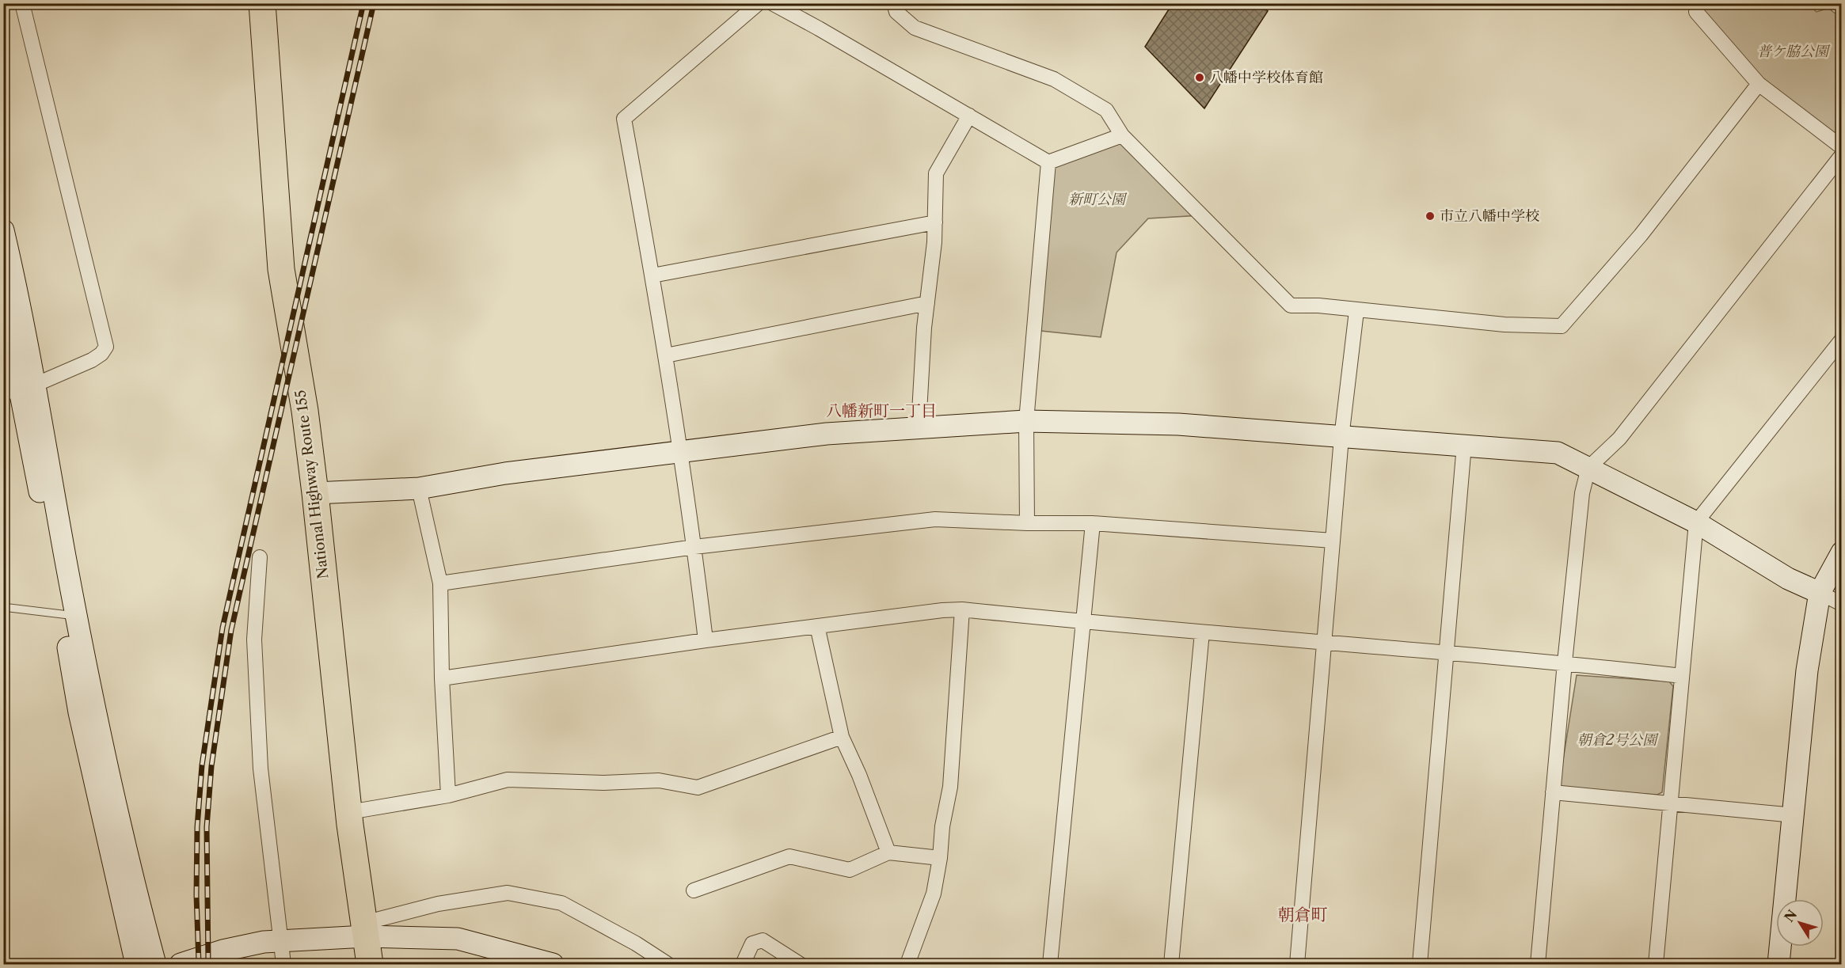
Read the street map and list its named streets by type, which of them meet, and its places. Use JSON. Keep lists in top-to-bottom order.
{
  "streets": {
    "highway": ["National Highway Route 155"]
  },
  "districts": ["八幡新町一丁目", "朝倉町"],
  "parks": ["普ケ脇公園", "新町公園", "朝倉2号公園"],
  "places": ["八幡中学校体育館", "市立八幡中学校"],
  "north": "top left"
}
